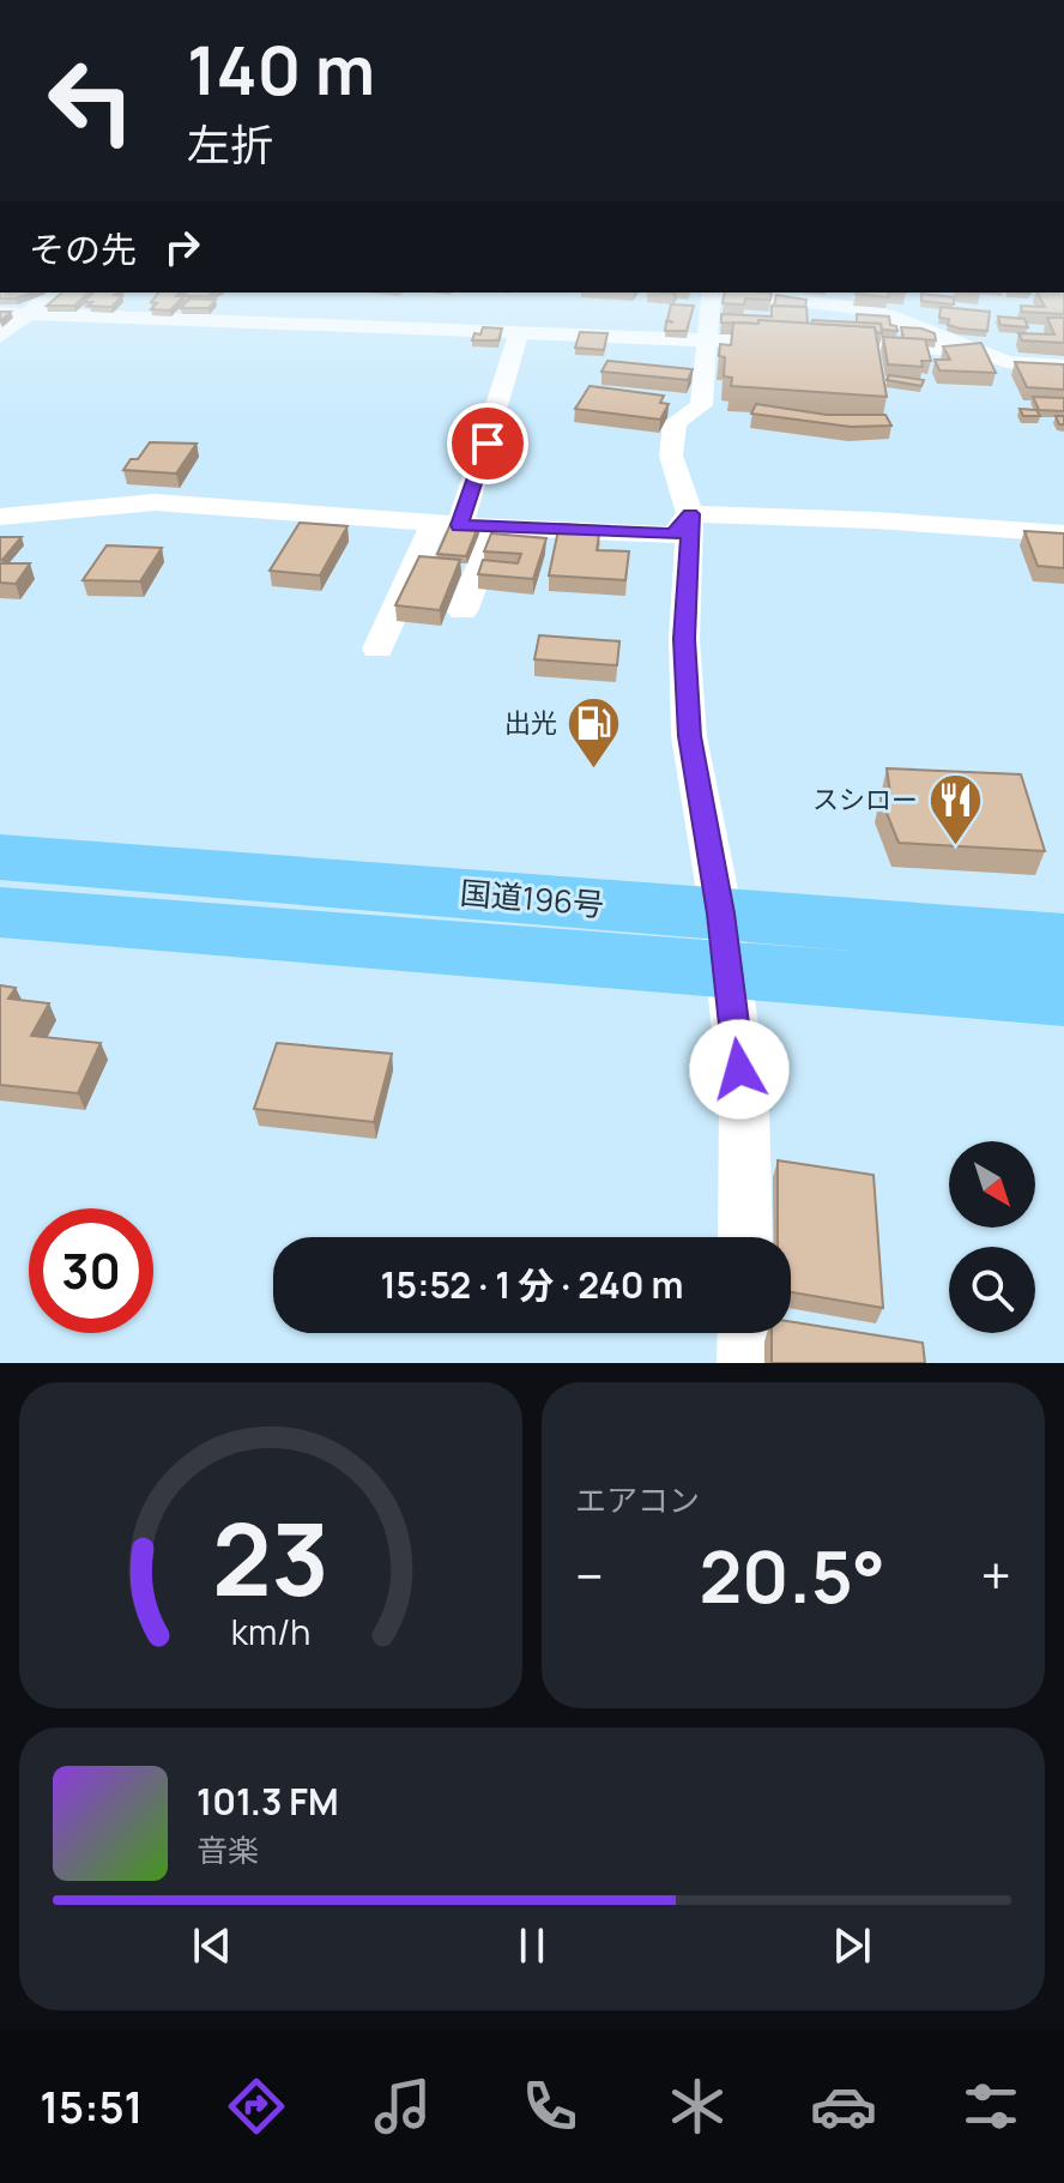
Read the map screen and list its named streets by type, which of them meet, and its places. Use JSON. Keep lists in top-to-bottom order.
{
  "streets": {
    "highway": ["国道196号"]
  },
  "places": {
    "fuel station": ["出光"],
    "restaurant": ["スシロー"]
  },
  "north": "bottom right",
  "page": {
    "turn": ["140 m", "左折"],
    "then": "その先",
    "limit": "30",
    "trip": "15:52 · 1 分 · 240 m",
    "tile": "エアコン",
    "heat": ["−", "20.5°", "+"],
    "song": ["101.3 FM", "音楽"],
    "tabs": "15:51",
    "gauge": ["23", "km/h"]
  }
}
